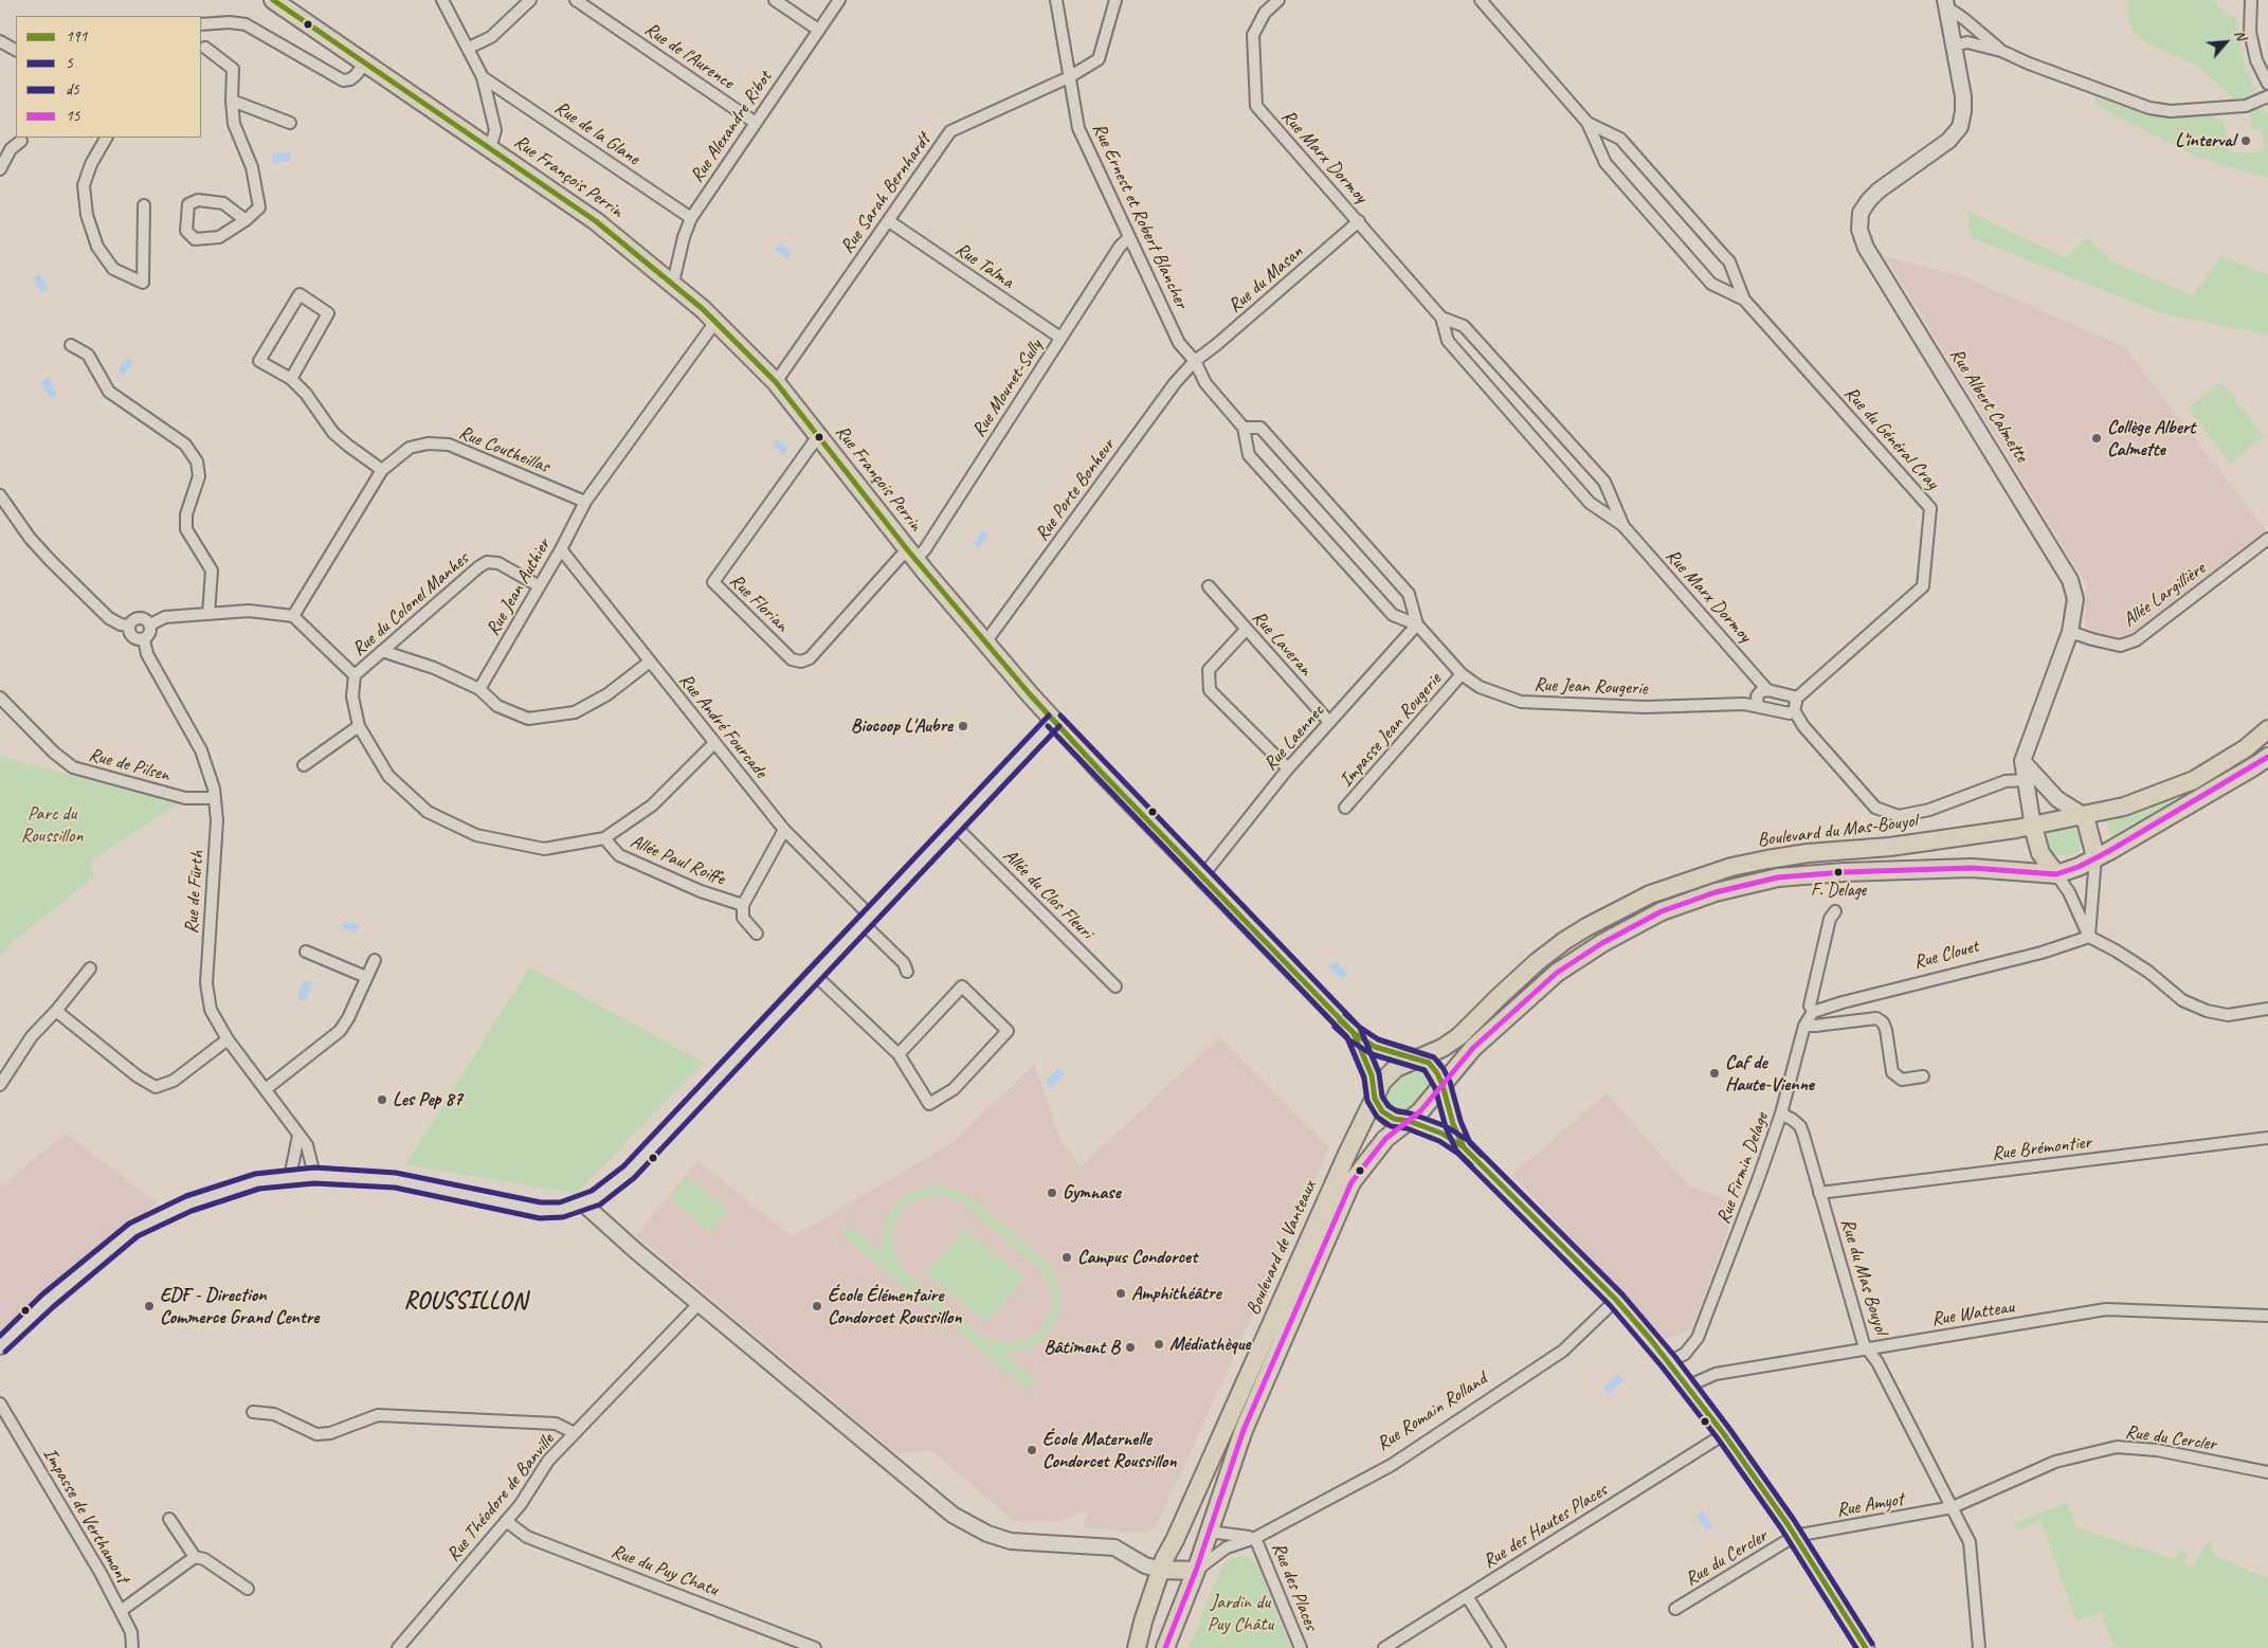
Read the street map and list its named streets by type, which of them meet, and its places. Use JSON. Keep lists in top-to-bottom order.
{
  "streets": {
    "main road": ["Rue François Perrin", "Boulevard du Mas-Bouyol", "Boulevard de Vanteaux"],
    "street": [
      "Rue de l'Aurence",
      "Rue Alexandre Ribot",
      "Rue de la Glane",
      "Rue Marx Dormoy",
      "Rue Sarah Bernhardt",
      "Rue Ernest et Robert Blancher",
      "Rue Talma",
      "Rue du Masan",
      "Rue Mounet-Sully",
      "Rue Albert Calmette",
      "Rue du Général Cray",
      "Rue Coutheillas",
      "Rue Porte Bonheur",
      "Rue Jean Authier",
      "Allée Largillière",
      "Rue Florian",
      "Rue du Colonel Manhes",
      "Rue Laveran",
      "Rue Jean Rougerie",
      "Rue André Fourcade",
      "Impasse Jean Rougerie",
      "Rue Laennec",
      "Rue de Pilsen",
      "Allée Paul Roiffe",
      "Rue de Fürth",
      "Allée du Clos Fleuri",
      "Rue Clouet",
      "Rue Brémontier",
      "Rue Firmin Delage",
      "Rue du Mas Bouyol",
      "Rue Watteau",
      "Rue Romain Rolland",
      "Rue du Cercler",
      "Rue Théodore de Banville",
      "Rue Amyot",
      "Impasse de Verthamont",
      "Rue des Hautes Places",
      "Rue du Puy Chatu",
      "Rue des Places"
    ]
  },
  "crossings": [
    ["Rue de l'Aurence", "Rue Alexandre Ribot"],
    ["Rue Alexandre Ribot", "Rue de la Glane"],
    ["Rue Alexandre Ribot", "Rue François Perrin"],
    ["Rue Marx Dormoy", "Rue du Masan"],
    ["Rue François Perrin", "Rue Sarah Bernhardt"],
    ["Rue François Perrin", "Rue Mounet-Sully"],
    ["Rue François Perrin", "Rue Porte Bonheur"],
    ["Rue François Perrin", "Rue Florian"],
    ["Rue François Perrin", "Rue Laennec"],
    ["Rue François Perrin", "Boulevard du Mas-Bouyol"],
    ["Rue François Perrin", "Rue Firmin Delage"],
    ["Rue François Perrin", "Boulevard de Vanteaux"],
    ["Rue François Perrin", "Rue Watteau"],
    ["Rue François Perrin", "Rue Romain Rolland"],
    ["Rue François Perrin", "Rue du Cercler"],
    ["Rue François Perrin", "Rue Amyot"],
    ["Rue François Perrin", "Rue des Hautes Places"],
    ["Rue Sarah Bernhardt", "Rue Ernest et Robert Blancher"],
    ["Rue Sarah Bernhardt", "Rue Talma"],
    ["Rue Ernest et Robert Blancher", "Rue du Masan"],
    ["Rue Ernest et Robert Blancher", "Rue Mounet-Sully"],
    ["Rue Ernest et Robert Blancher", "Rue Porte Bonheur"],
    ["Rue Ernest et Robert Blancher", "Rue Jean Rougerie"],
    ["Rue Talma", "Rue Mounet-Sully"],
    ["Rue du Masan", "Rue Porte Bonheur"],
    ["Rue du Masan", "Rue Jean Rougerie"],
    ["Rue Mounet-Sully", "Rue Florian"],
    ["Rue Albert Calmette", "Allée Largillière"],
    ["Rue du Général Cray", "Rue Jean Rougerie"],
    ["Rue Coutheillas", "Rue Jean Authier"],
    ["Rue Coutheillas", "Rue du Colonel Manhes"],
    ["Rue Porte Bonheur", "Rue Jean Rougerie"],
    ["Rue Jean Authier", "Rue du Colonel Manhes"],
    ["Rue Jean Authier", "Rue André Fourcade"],
    ["Rue Laveran", "Rue Laennec"],
    ["Rue Jean Rougerie", "Impasse Jean Rougerie"],
    ["Rue Jean Rougerie", "Rue Laennec"],
    ["Rue de Pilsen", "Rue de Fürth"],
    ["Boulevard du Mas-Bouyol", "Boulevard de Vanteaux"],
    ["Rue Clouet", "Rue Firmin Delage"],
    ["Rue Brémontier", "Rue du Mas Bouyol"],
    ["Rue Firmin Delage", "Rue du Mas Bouyol"],
    ["Boulevard de Vanteaux", "Rue Romain Rolland"],
    ["Rue du Mas Bouyol", "Rue Watteau"],
    ["Rue du Mas Bouyol", "Rue du Cercler"],
    ["Rue du Mas Bouyol", "Rue Amyot"],
    ["Rue Romain Rolland", "Rue des Places"],
    ["Rue du Cercler", "Rue Amyot"],
    ["Rue Théodore de Banville", "Rue du Puy Chatu"]
  ],
  "districts": ["ROUSSILLON"],
  "parks": ["Parc du Roussillon", "Jardin du Puy Châtu"],
  "places": [
    "L'interval",
    "Collège Albert Calmette",
    "Biocoop L'Aubre",
    "F. Delage",
    "Caf de Haute-Vienne",
    "Les Pep 87",
    "Gymnase",
    "Campus Condorcet",
    "Amphithéâtre",
    "EDF - Direction Commerce Grand Centre",
    "École Élémentaire Condorcet Roussillon",
    "Médiathèque",
    "Bâtiment B",
    "École Maternelle Condorcet Roussillon"
  ],
  "lines": [
    "transit line 191",
    "transit line d5",
    "transit line 5",
    "transit line 15"
  ],
  "legend": [
    "191",
    "5",
    "d5",
    "15"
  ],
  "north": "top right"
}
